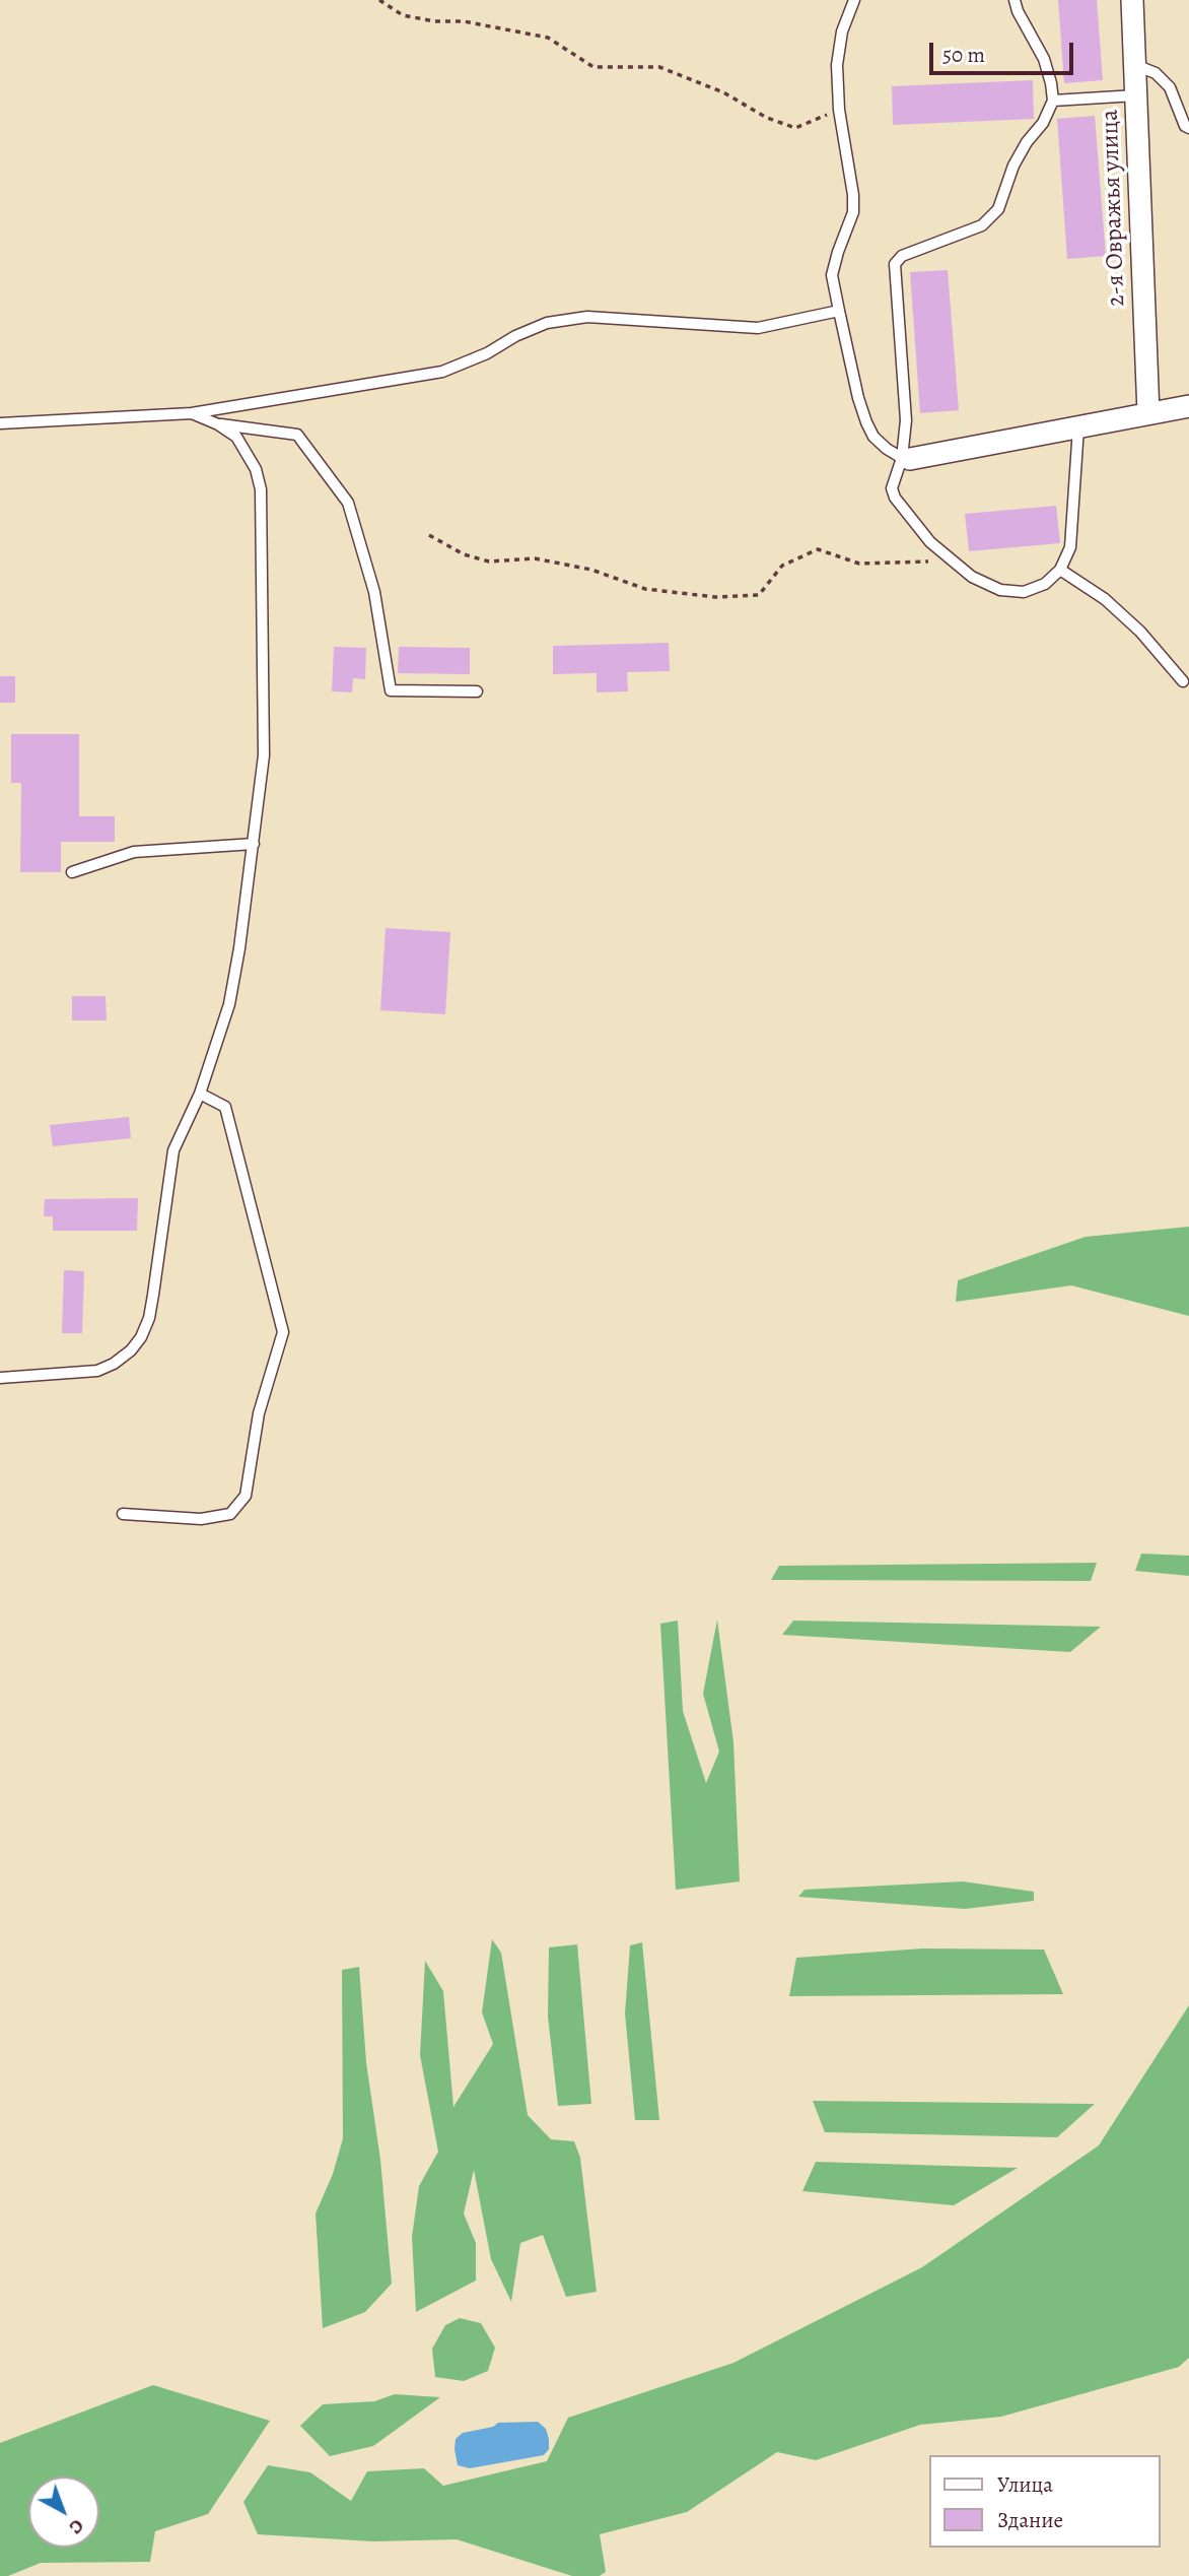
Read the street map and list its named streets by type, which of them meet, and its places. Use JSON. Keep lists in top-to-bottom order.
{
  "streets": {
    "street": ["2-я Овражья улица"]
  },
  "legend": ["Улица", "Здание"],
  "scale_bar": "50 m",
  "north": "bottom right"
}
